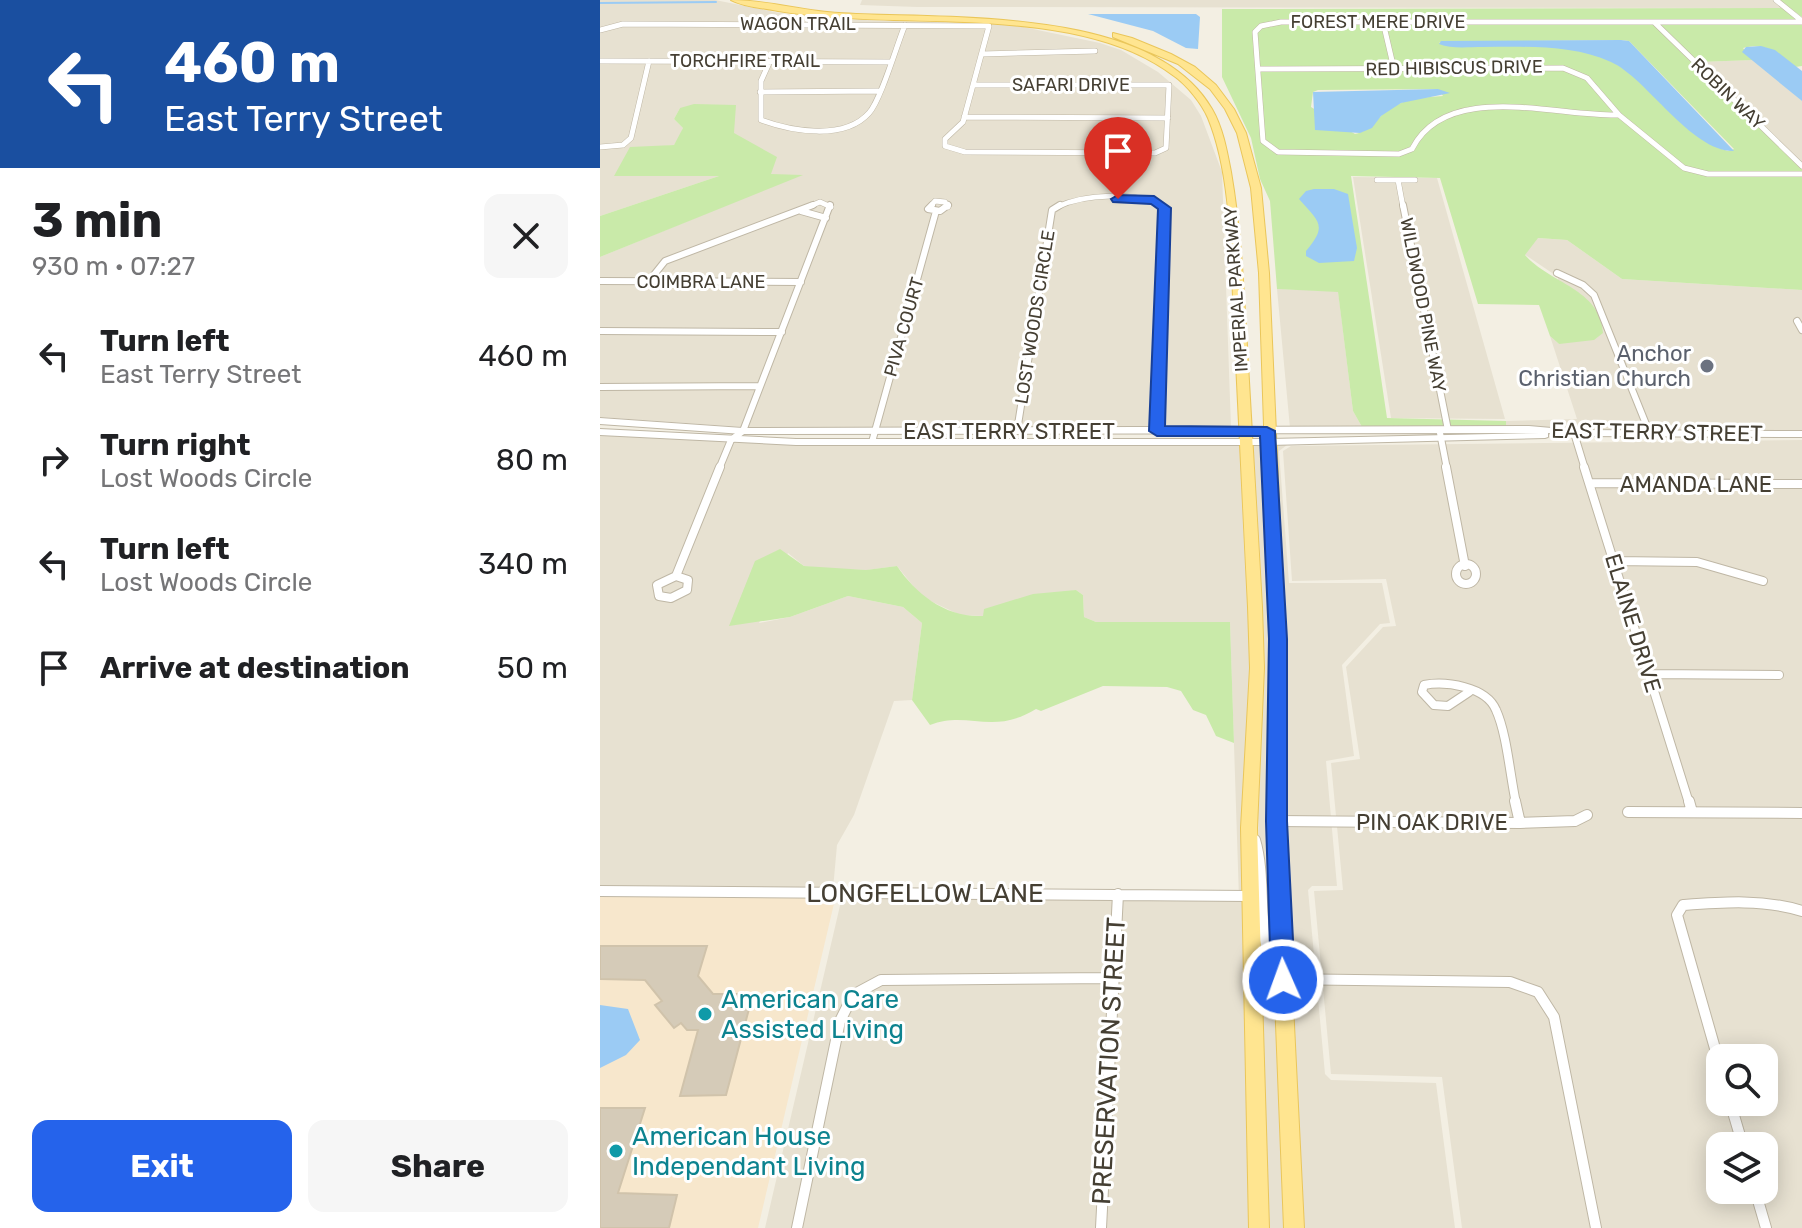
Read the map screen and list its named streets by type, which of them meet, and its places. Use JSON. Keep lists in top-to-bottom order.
{
  "streets": {
    "main road": ["IMPERIAL PARKWAY"],
    "street": [
      "FOREST MERE DRIVE",
      "WAGON TRAIL",
      "TORCHFIRE TRAIL",
      "RED HIBISCUS DRIVE",
      "SAFARI DRIVE",
      "ROBIN WAY",
      "COIMBRA LANE",
      "WILDWOOD PINE WAY",
      "LOST WOODS CIRCLE",
      "PIVA COURT",
      "EAST TERRY STREET",
      "AMANDA LANE",
      "ELAINE DRIVE",
      "PIN OAK DRIVE",
      "LONGFELLOW LANE",
      "PRESERVATION STREET"
    ]
  },
  "crossings": [
    ["FOREST MERE DRIVE", "RED HIBISCUS DRIVE"],
    ["FOREST MERE DRIVE", "ROBIN WAY"],
    ["IMPERIAL PARKWAY", "EAST TERRY STREET"],
    ["IMPERIAL PARKWAY", "PIN OAK DRIVE"],
    ["IMPERIAL PARKWAY", "LONGFELLOW LANE"],
    ["WILDWOOD PINE WAY", "EAST TERRY STREET"],
    ["LOST WOODS CIRCLE", "EAST TERRY STREET"],
    ["PIVA COURT", "EAST TERRY STREET"],
    ["EAST TERRY STREET", "ELAINE DRIVE"],
    ["AMANDA LANE", "ELAINE DRIVE"],
    ["LONGFELLOW LANE", "PRESERVATION STREET"]
  ],
  "places": ["Anchor Christian Church", "American Care Assisted Living", "American House Independant Living"],
  "page": {
    "turn": ["460 m", "East Terry Street"],
    "heading": ["3 min", "930 m · 07:27"],
    "list": [
      {
        "name": "Turn left",
        "note": "East Terry Street",
        "value": "460 m"
      },
      {
        "name": "Turn right",
        "note": "Lost Woods Circle",
        "value": "80 m"
      },
      {
        "name": "Turn left",
        "note": "Lost Woods Circle",
        "value": "340 m"
      },
      {
        "name": "Arrive at destination",
        "value": "50 m"
      }
    ],
    "buttons": ["Exit", "Share"]
  }
}
